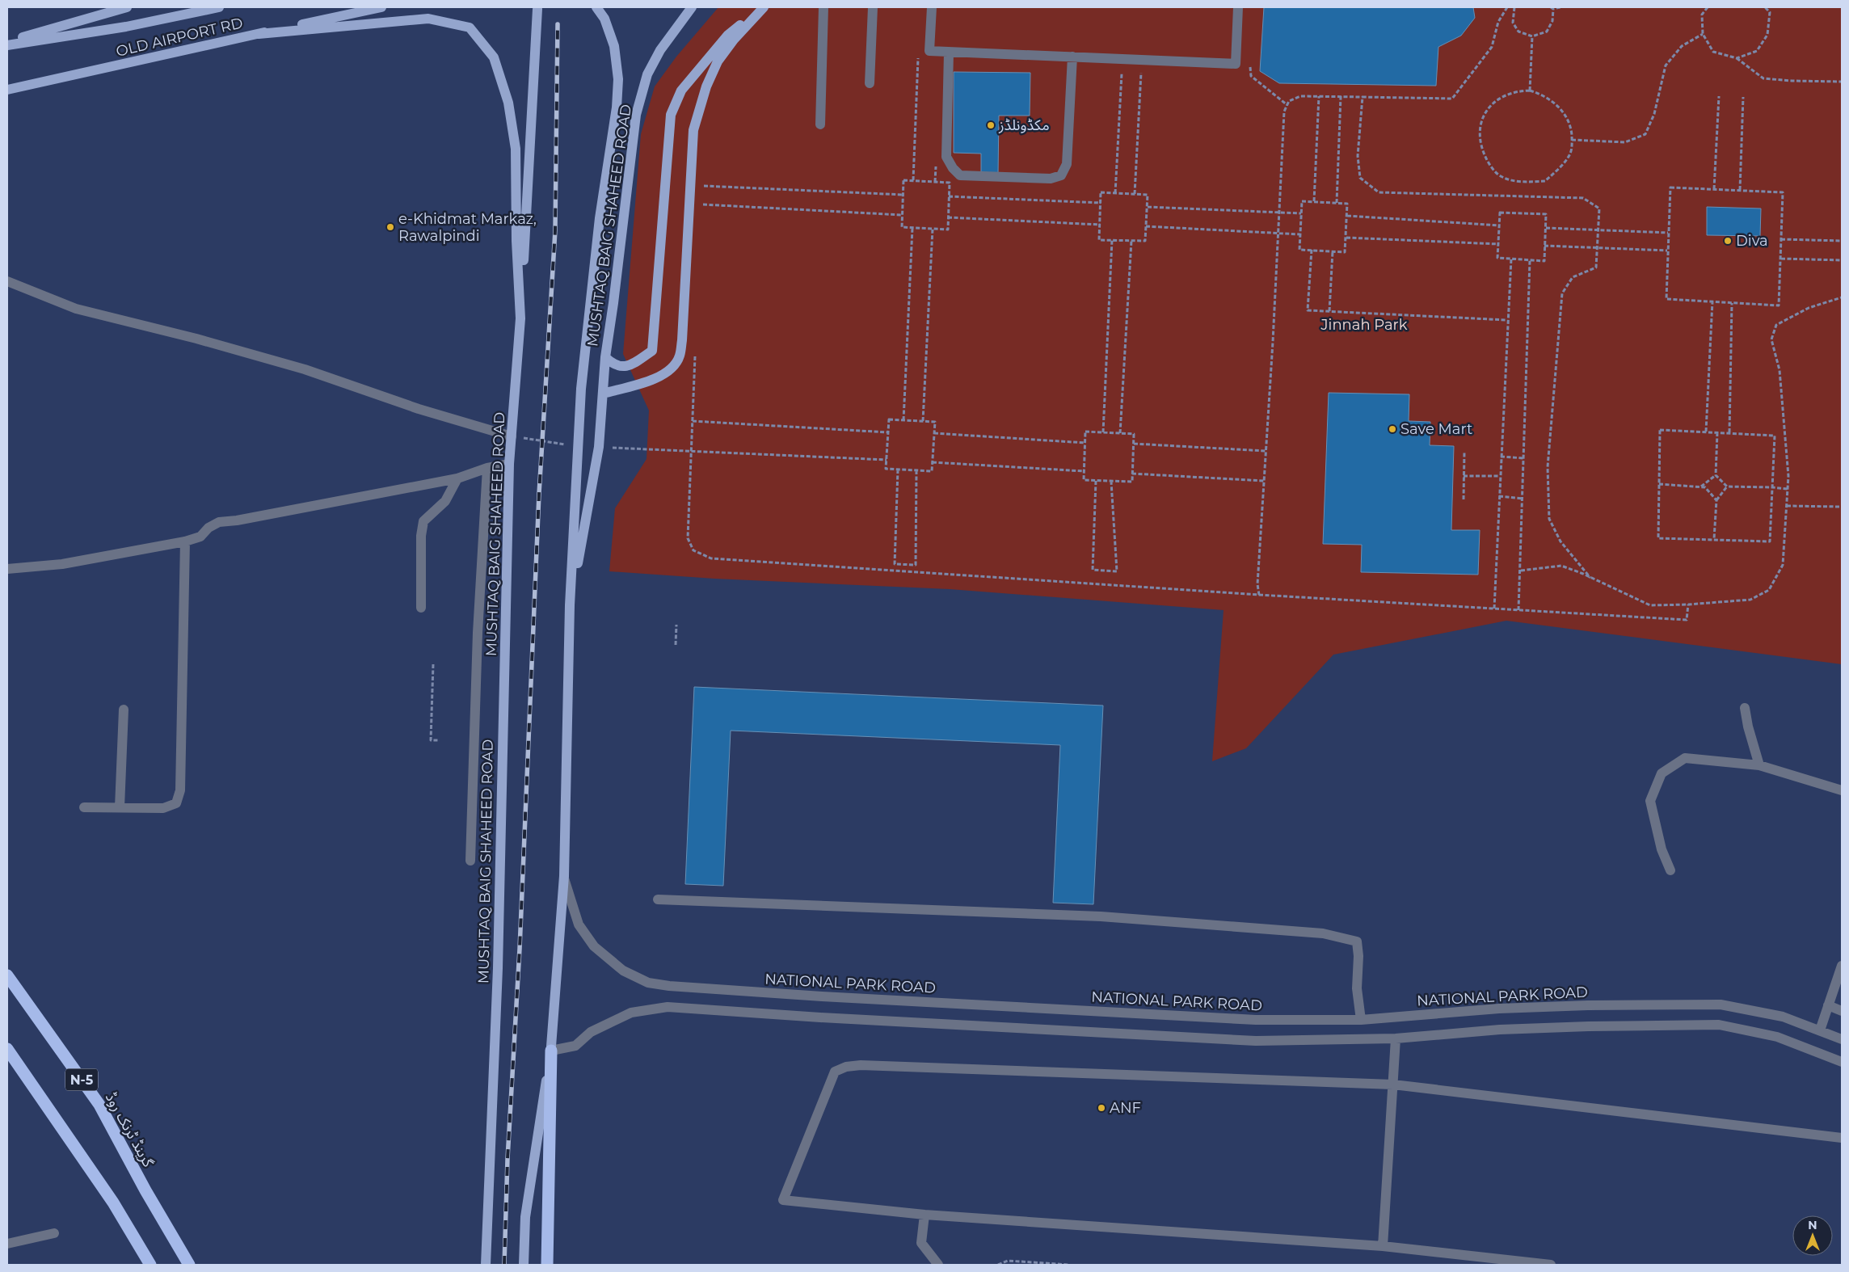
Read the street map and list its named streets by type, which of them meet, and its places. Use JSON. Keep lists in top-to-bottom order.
{
  "streets": {
    "highway": ["N-5", "گرینڈ ٹرنک روڈ"],
    "main road": ["OLD AIRPORT RD", "MUSHTAQ BAIG SHAHEED ROAD"],
    "street": ["NATIONAL PARK ROAD"]
  },
  "crossings": [
    ["OLD AIRPORT RD", "MUSHTAQ BAIG SHAHEED ROAD"]
  ],
  "parks": ["Jinnah Park"],
  "places": [
    "مکڈونلڈز",
    "e-Khidmat Markaz, Rawalpindi",
    "Diva",
    "Save Mart",
    "ANF"
  ],
  "north": "top"
}
